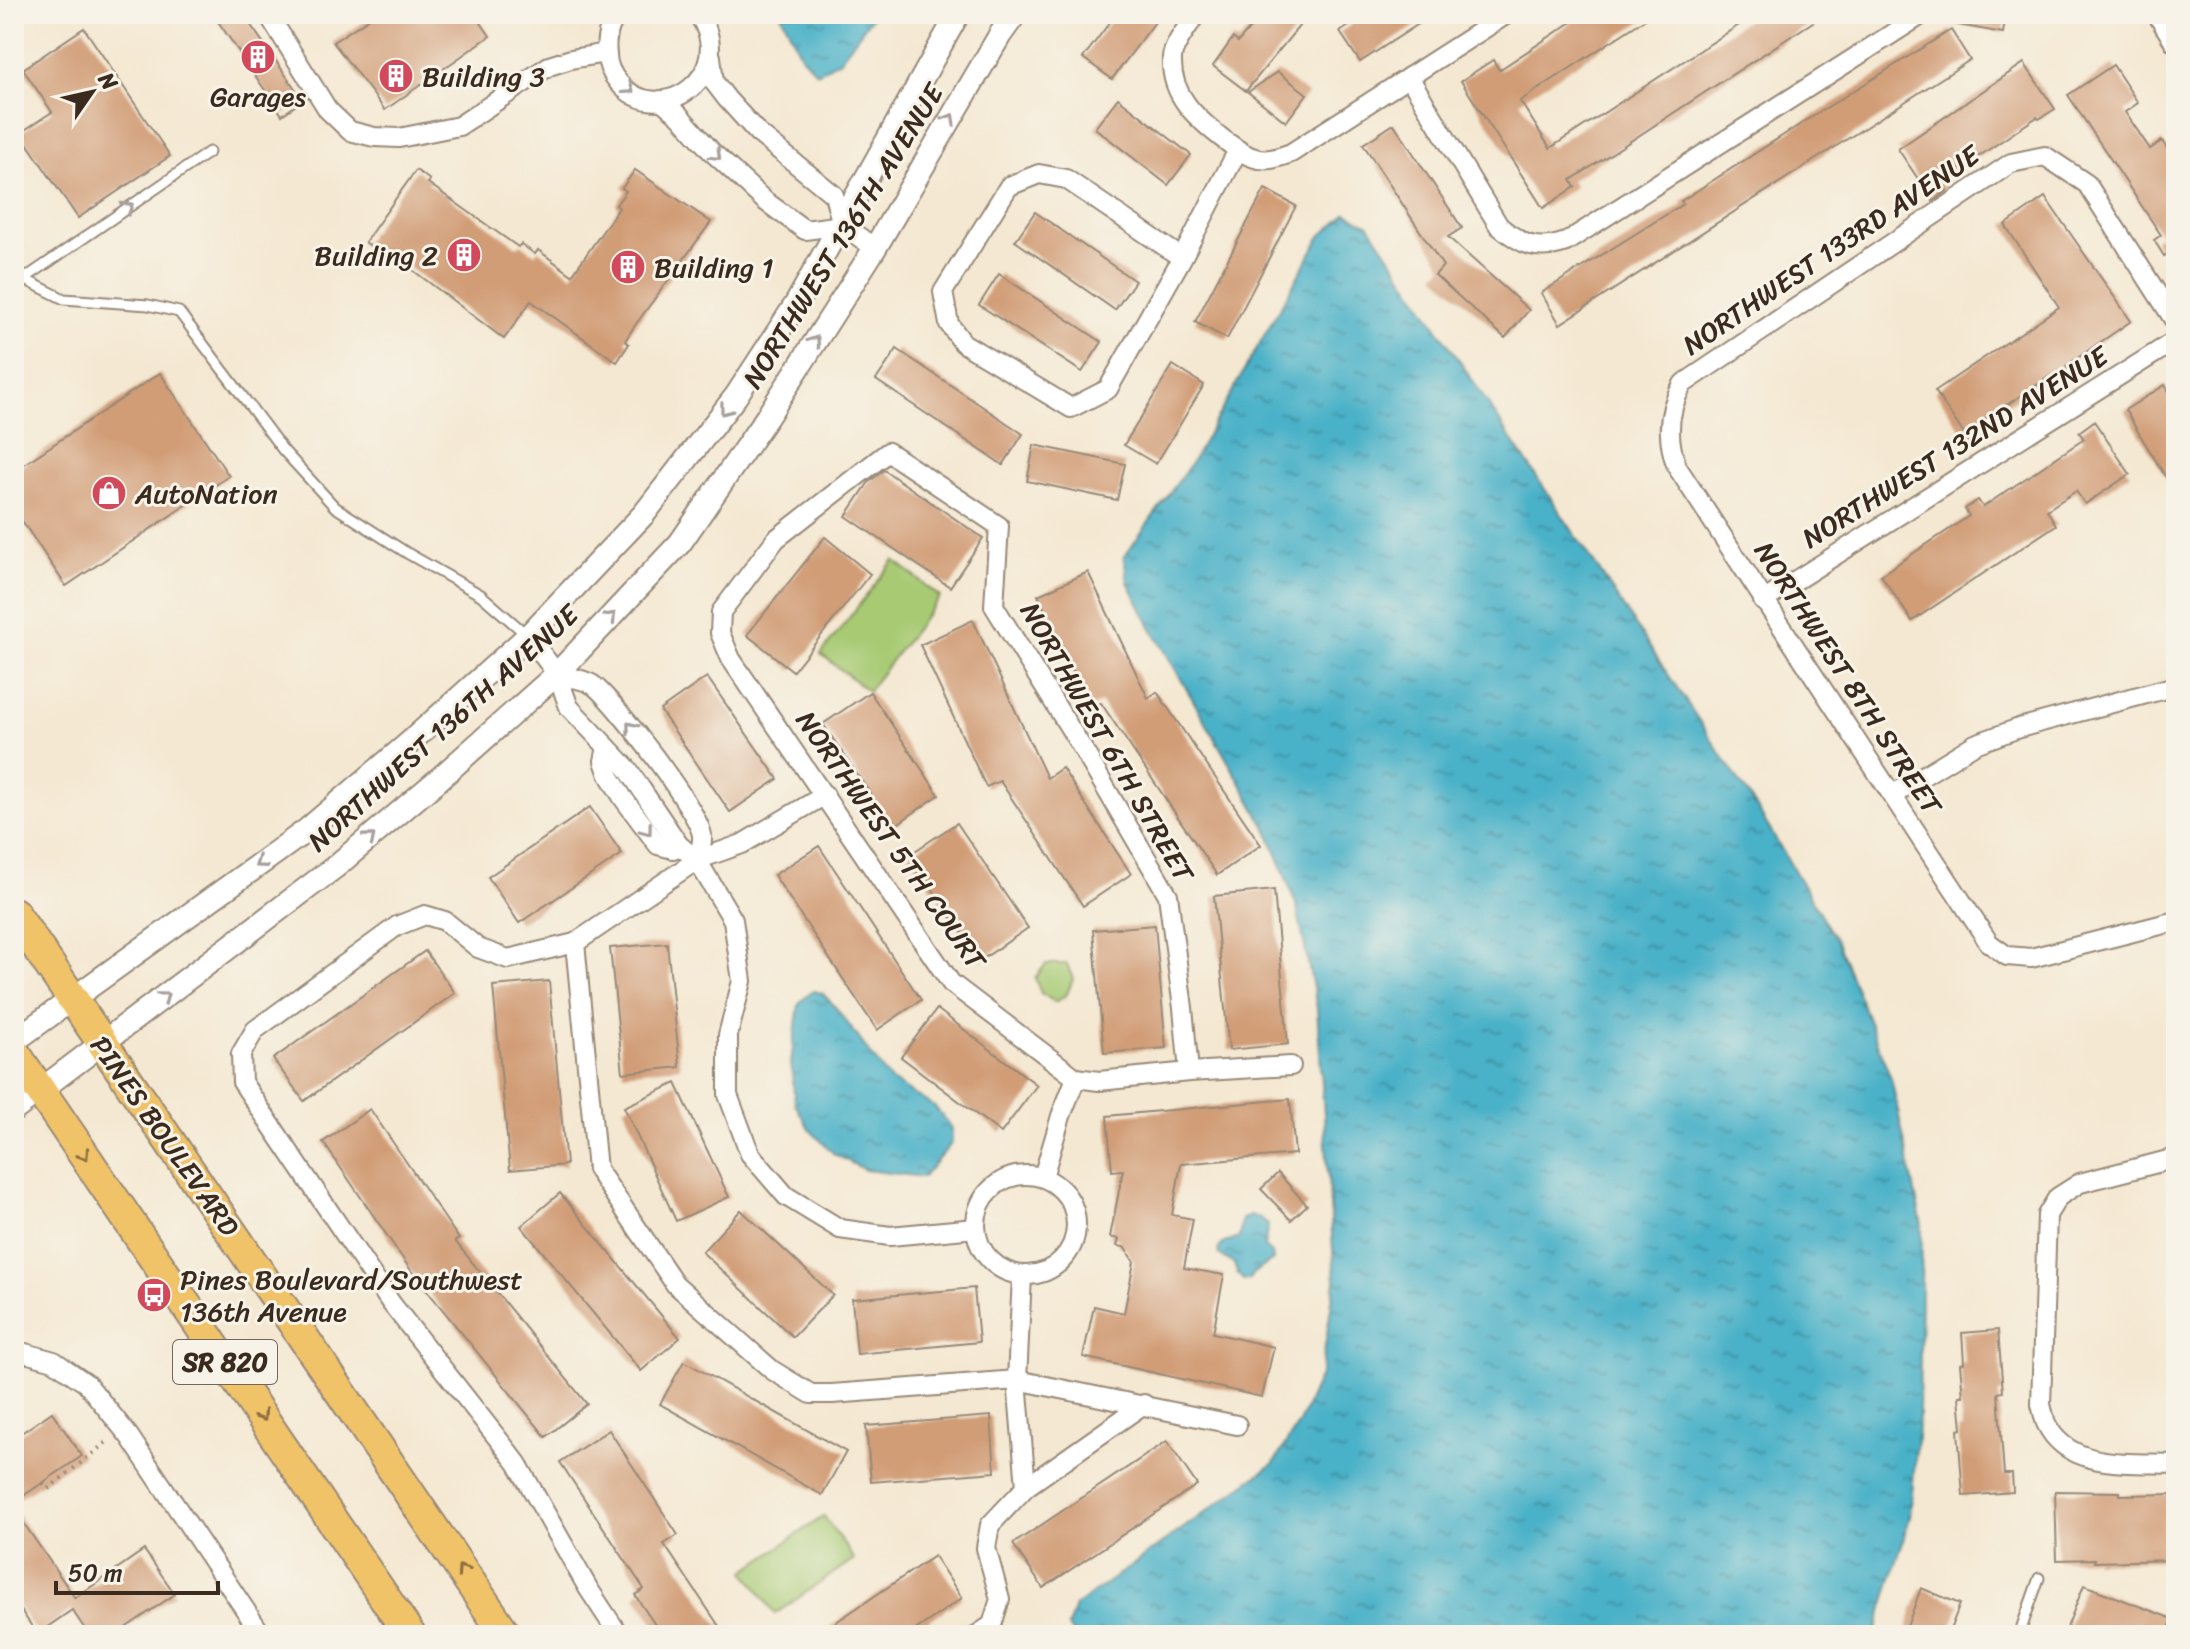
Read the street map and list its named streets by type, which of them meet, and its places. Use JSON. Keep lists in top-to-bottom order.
{
  "streets": {
    "highway": ["PINES BOULEVARD", "SR 820"],
    "street": [
      "NORTHWEST 136TH AVENUE",
      "NORTHWEST 133RD AVENUE",
      "NORTHWEST 132ND AVENUE",
      "NORTHWEST 8TH STREET",
      "NORTHWEST 6TH STREET",
      "NORTHWEST 5TH COURT"
    ]
  },
  "crossings": [
    ["NORTHWEST 136TH AVENUE", "PINES BOULEVARD"],
    ["NORTHWEST 136TH AVENUE", "SR 820"],
    ["NORTHWEST 133RD AVENUE", "NORTHWEST 8TH STREET"],
    ["NORTHWEST 132ND AVENUE", "NORTHWEST 8TH STREET"],
    ["NORTHWEST 6TH STREET", "NORTHWEST 5TH COURT"]
  ],
  "places": {
    "building": [
      "Garages",
      "Building 3",
      "Building 2",
      "Building 1"
    ],
    "shop": ["AutoNation"],
    "bus stop": ["Pines Boulevard/Southwest 136th Avenue"]
  },
  "scale_bar": "50 m",
  "north": "top right"
}
